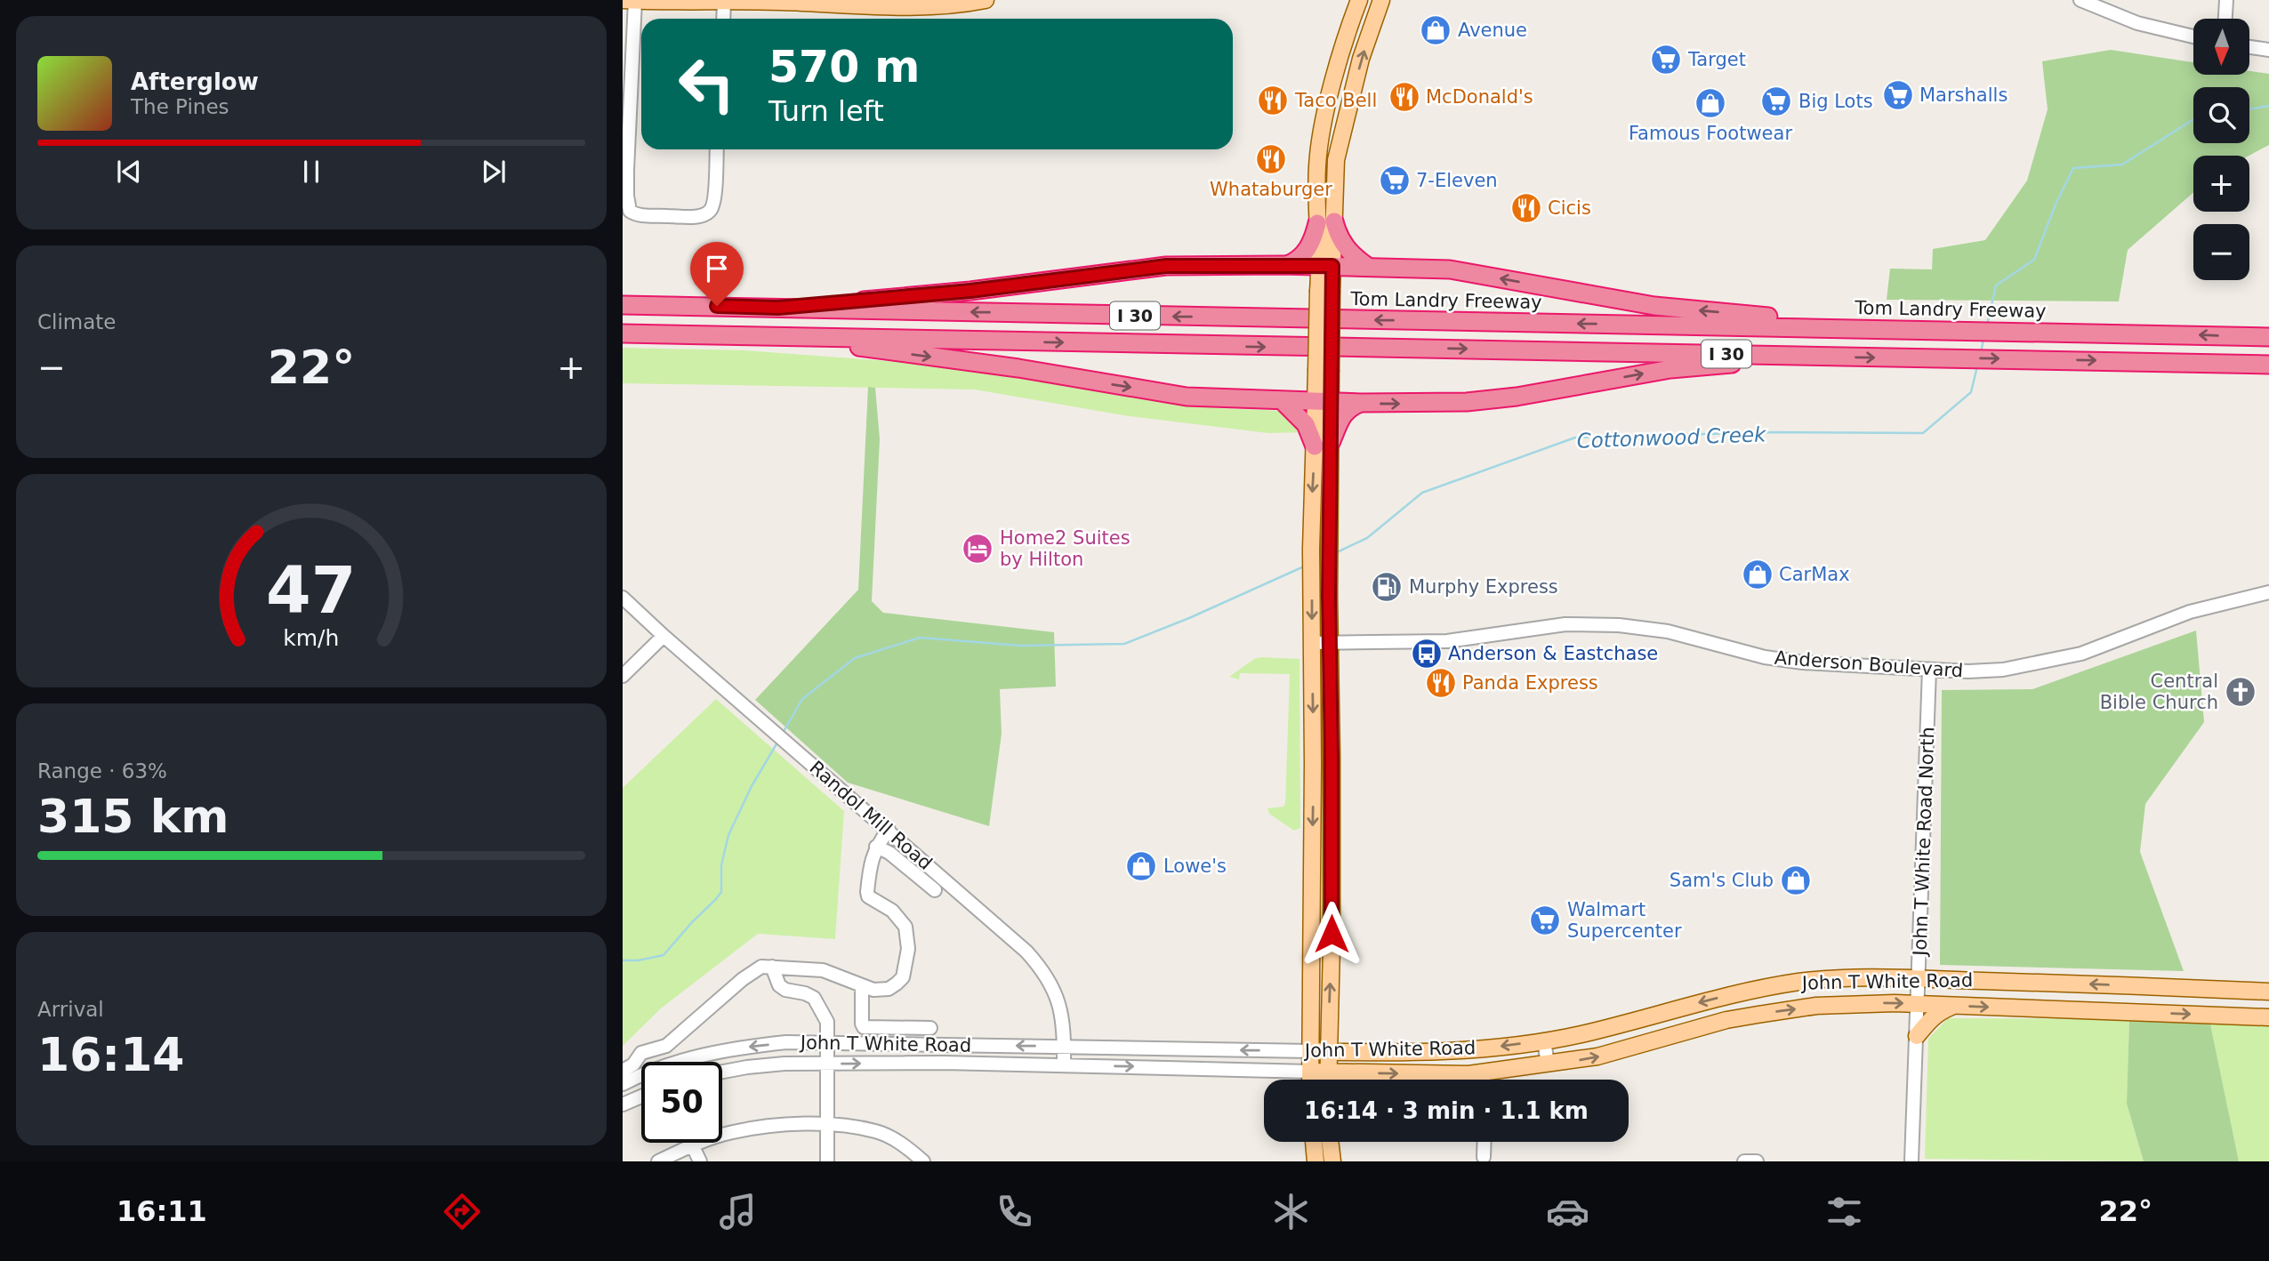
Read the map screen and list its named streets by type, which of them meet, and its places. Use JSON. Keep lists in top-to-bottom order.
{
  "streets": {
    "highway": ["Tom Landry Freeway", "I 30"],
    "main road": ["John T White Road"],
    "street": ["Anderson Boulevard", "Randol Mill Road", "John T White Road North"]
  },
  "crossings": [
    ["Anderson Boulevard", "John T White Road North"],
    ["Randol Mill Road", "John T White Road"],
    ["John T White Road North", "John T White Road"]
  ],
  "water": ["Cottonwood Creek"],
  "places": {
    "shop": [
      "Avenue",
      "Famous Footwear",
      "CarMax",
      "Lowe's",
      "Sam's Club"
    ],
    "supermarket": [
      "Target",
      "Marshalls",
      "Big Lots",
      "7-Eleven",
      "Walmart Supercenter"
    ],
    "restaurant": [
      "McDonald's",
      "Taco Bell",
      "Whataburger",
      "Cicis",
      "Panda Express"
    ],
    "hotel": ["Home2 Suites by Hilton"],
    "fuel station": ["Murphy Express"],
    "bus stop": ["Anderson & Eastchase"],
    "church": ["Central Bible Church"]
  },
  "north": "bottom",
  "page": {
    "map_buttons": ["+", "−"],
    "turn": ["570 m", "Turn left"],
    "song": ["Afterglow", "The Pines"],
    "tile": [
      "Climate",
      ["Range · 63%", "315 km"],
      ["Arrival", "16:14"]
    ],
    "heat": ["−", "22°", "+"],
    "limit": "50",
    "trip": "16:14 · 3 min · 1.1 km",
    "tabs": ["16:11", "22°"],
    "gauge": ["47", "km/h"]
  }
}
